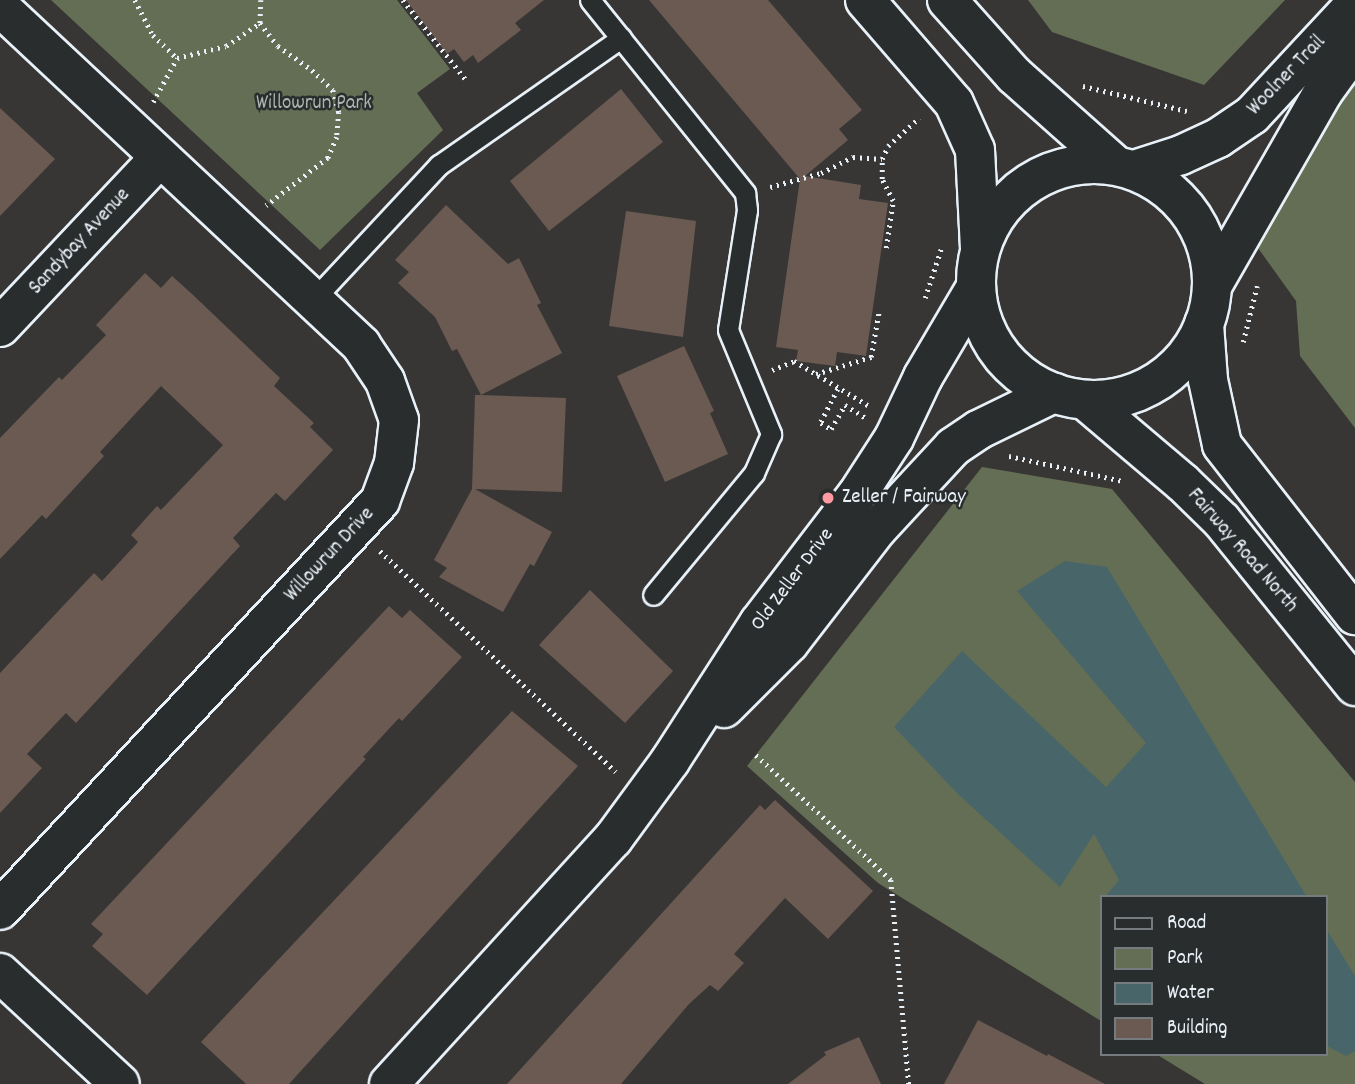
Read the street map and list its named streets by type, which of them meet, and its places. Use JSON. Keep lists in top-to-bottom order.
{
  "streets": {
    "street": [
      "Woolner Trail",
      "Sandybay Avenue",
      "Fairway Road North",
      "Willowrun Drive",
      "Old Zeller Drive"
    ]
  },
  "crossings": [
    ["Woolner Trail", "Fairway Road North"],
    ["Woolner Trail", "Old Zeller Drive"],
    ["Sandybay Avenue", "Willowrun Drive"],
    ["Fairway Road North", "Old Zeller Drive"]
  ],
  "parks": ["Willowrun Park"],
  "places": ["Zeller / Fairway"],
  "legend": [
    "Road",
    "Park",
    "Water",
    "Building"
  ]
}
